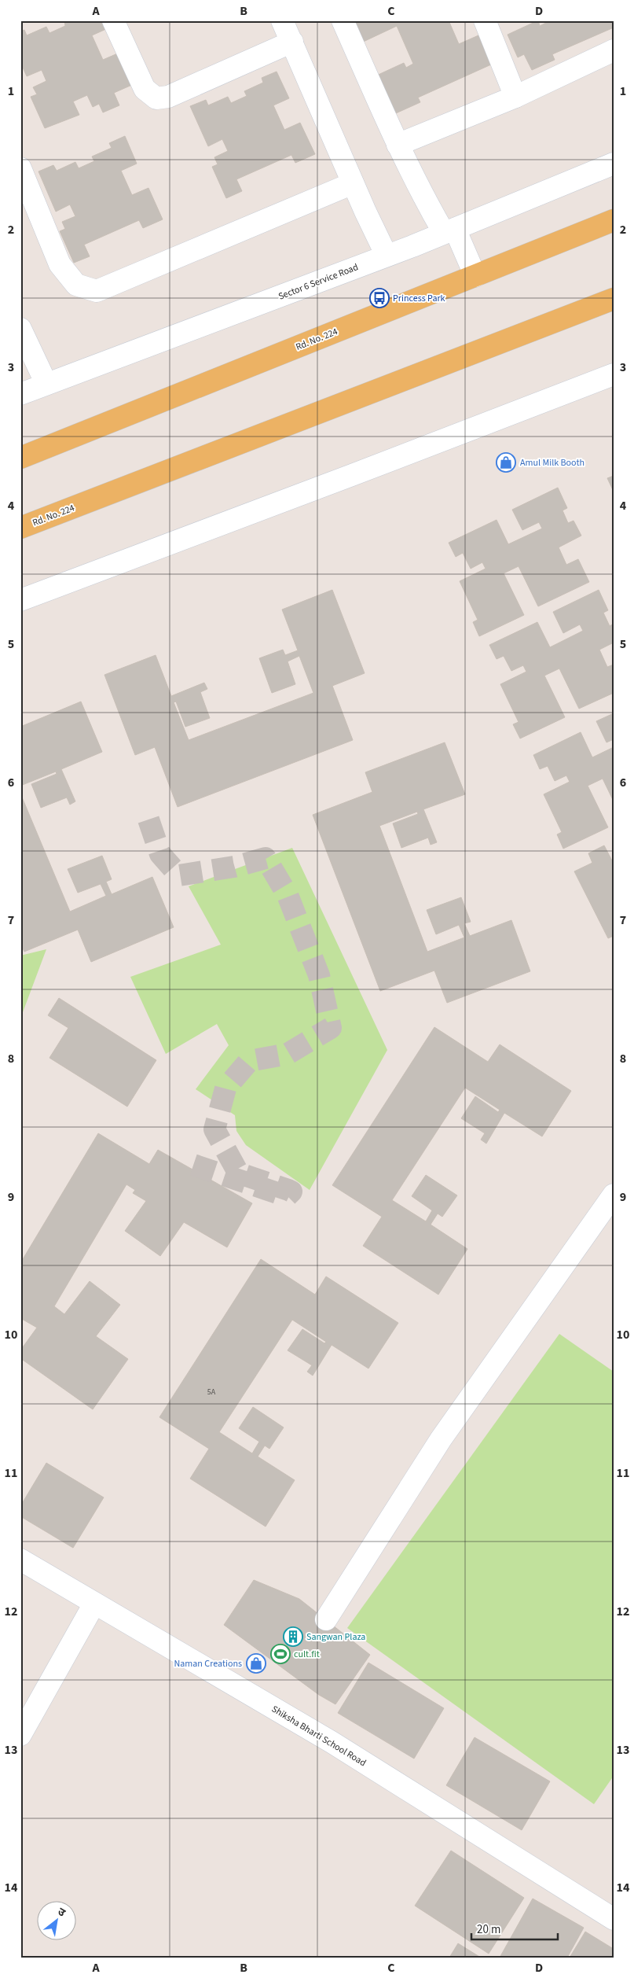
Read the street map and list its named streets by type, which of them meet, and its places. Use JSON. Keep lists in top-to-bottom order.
{
  "streets": {
    "main road": ["Rd. No. 224"],
    "street": ["Sector 6 Service Road", "Shiksha Bharti School Road"]
  },
  "places": {
    "bus stop": ["Princess Park"],
    "shop": ["Amul Milk Booth", "Naman Creations"],
    "building": ["Sangwan Plaza"],
    "sports": ["cult.fit"]
  },
  "house_numbers": ["5A"],
  "scale_bar": "20 m",
  "north": "top right",
  "grid": {
    "columns": [
      "A",
      "B",
      "C",
      "D"
    ],
    "rows": [
      "1",
      "2",
      "3",
      "4",
      "5",
      "6",
      "7",
      "8",
      "9",
      "10",
      "11",
      "12",
      "13",
      "14"
    ]
  }
}
